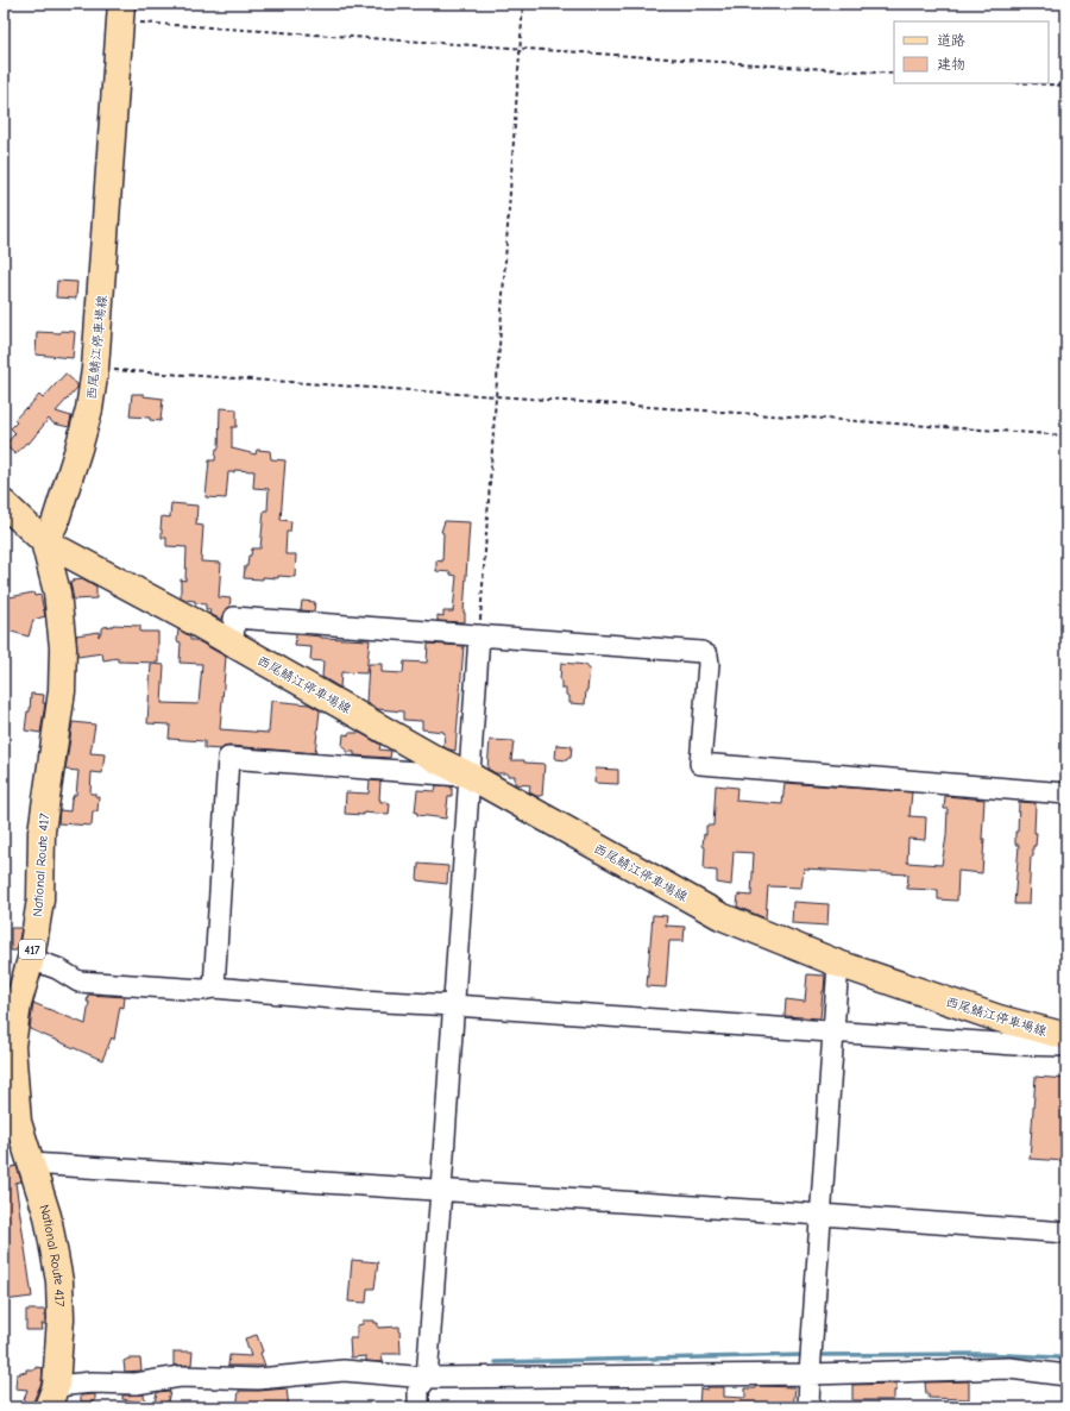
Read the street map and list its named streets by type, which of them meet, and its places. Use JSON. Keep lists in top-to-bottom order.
{
  "streets": {
    "main road": ["西尾鯖江停車場線", "National Route 417", "417"]
  },
  "crossings": [
    ["西尾鯖江停車場線", "National Route 417"]
  ],
  "legend": ["道路", "建物"]
}
